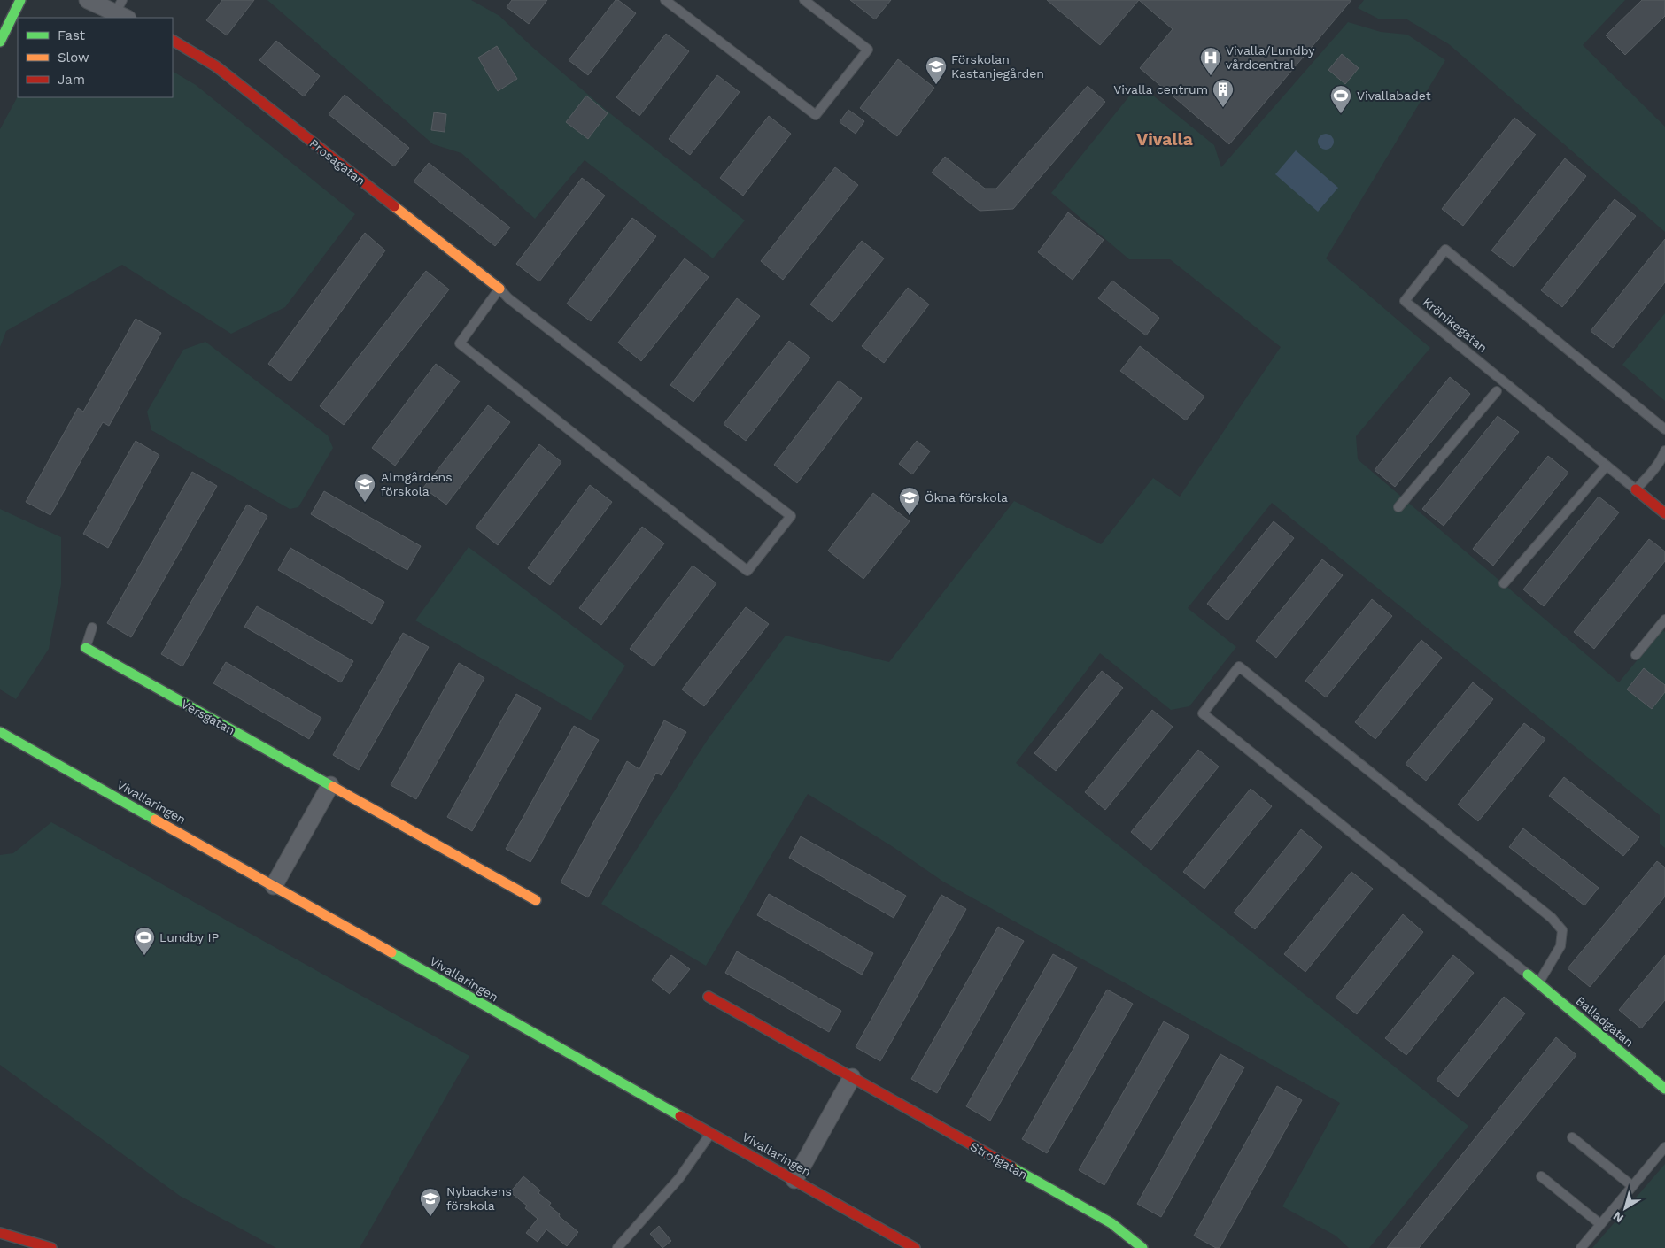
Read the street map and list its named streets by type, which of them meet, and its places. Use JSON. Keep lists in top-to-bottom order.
{
  "streets": {
    "street": [
      "Prosagatan",
      "Krönikegatan",
      "Versgatan",
      "Vivallaringen",
      "Balladgatan",
      "Strofgatan"
    ]
  },
  "districts": ["Vivalla"],
  "places": {
    "hospital": ["Vivalla/Lundby vårdcentral"],
    "school or university": [
      "Förskolan Kastanjegården",
      "Almgårdens förskola",
      "Ökna förskola",
      "Nybackens förskola"
    ],
    "building": ["Vivalla centrum"],
    "sports": ["Vivallabadet", "Lundby IP"]
  },
  "legend": ["Fast", "Slow", "Jam"],
  "north": "bottom left"
}
